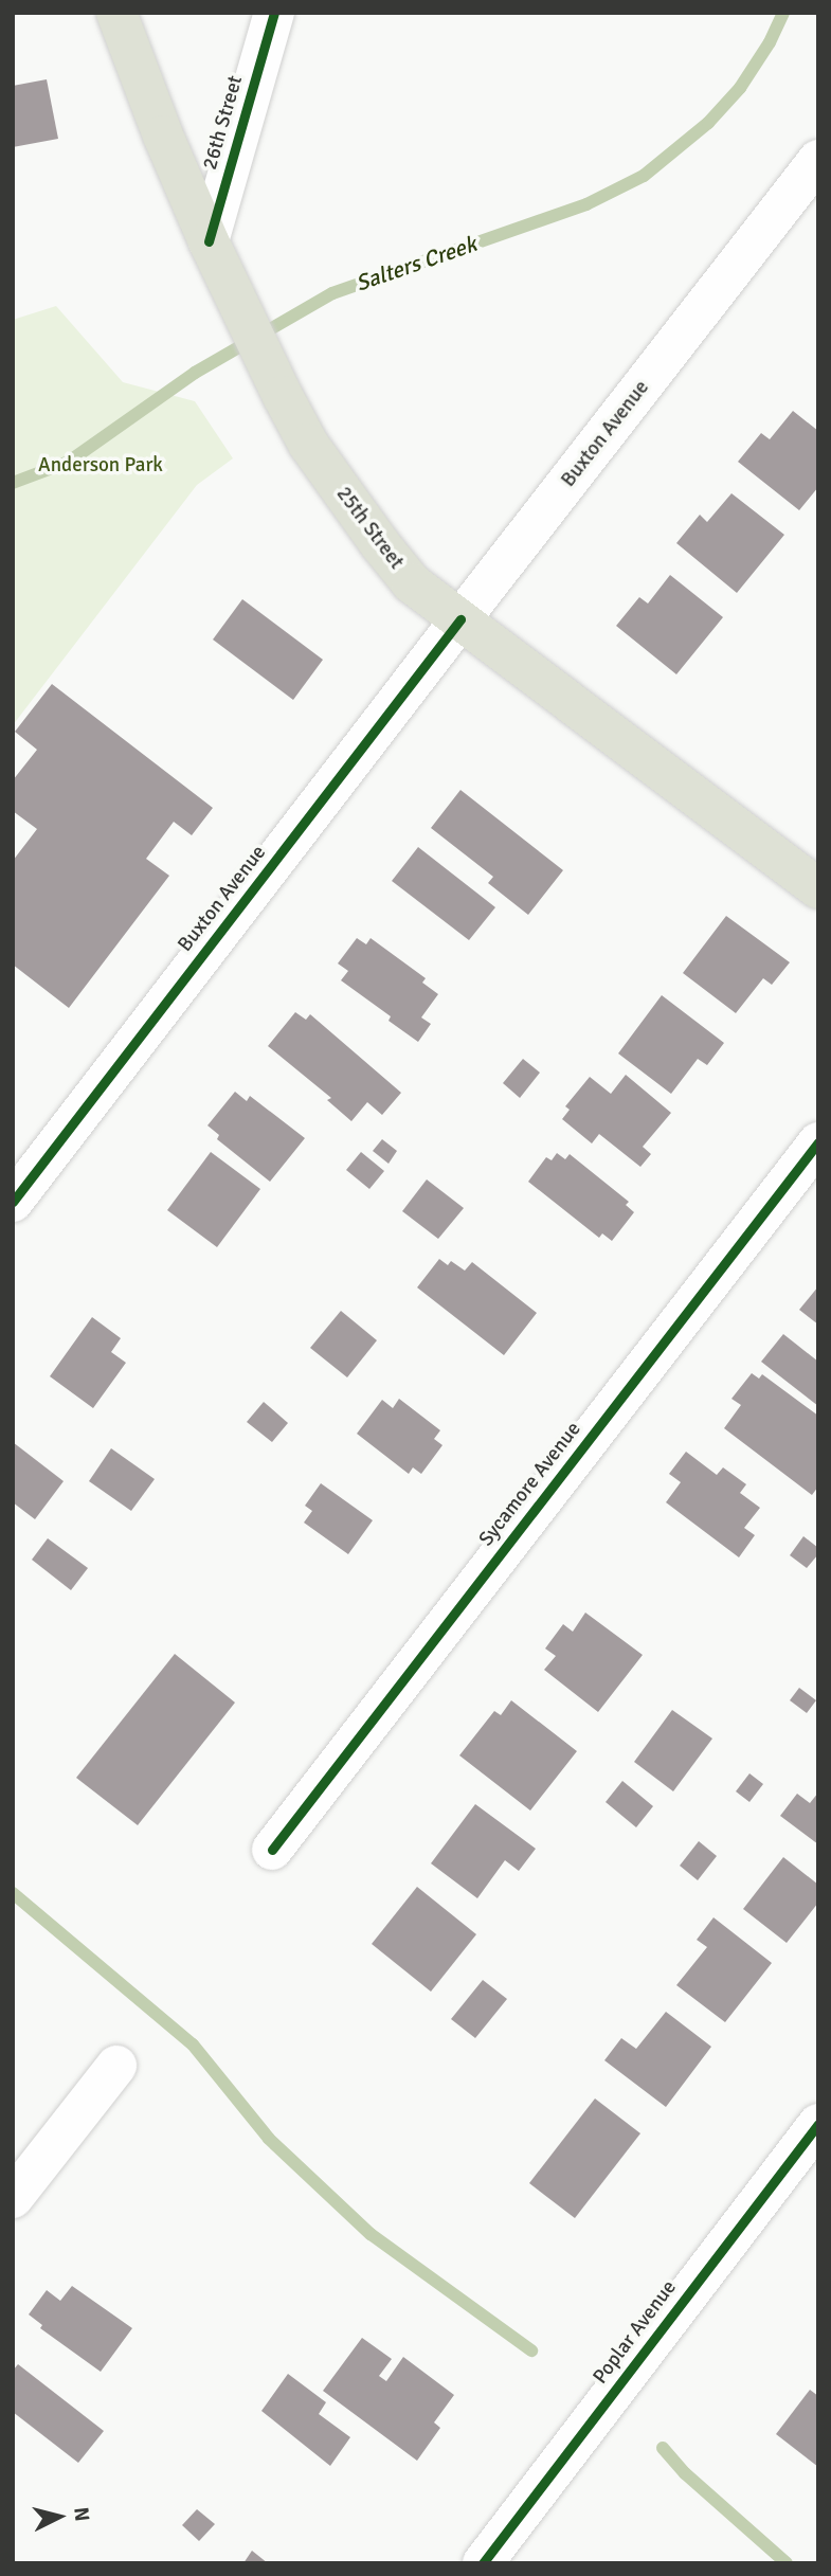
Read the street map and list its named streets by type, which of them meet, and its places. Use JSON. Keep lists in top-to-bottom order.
{
  "streets": {
    "main road": ["25th Street"],
    "street": [
      "26th Street",
      "Buxton Avenue",
      "Sycamore Avenue",
      "Poplar Avenue"
    ]
  },
  "crossings": [
    ["26th Street", "25th Street"],
    ["Buxton Avenue", "25th Street"]
  ],
  "water": ["Salters Creek"],
  "parks": ["Anderson Park"],
  "north": "right"
}
